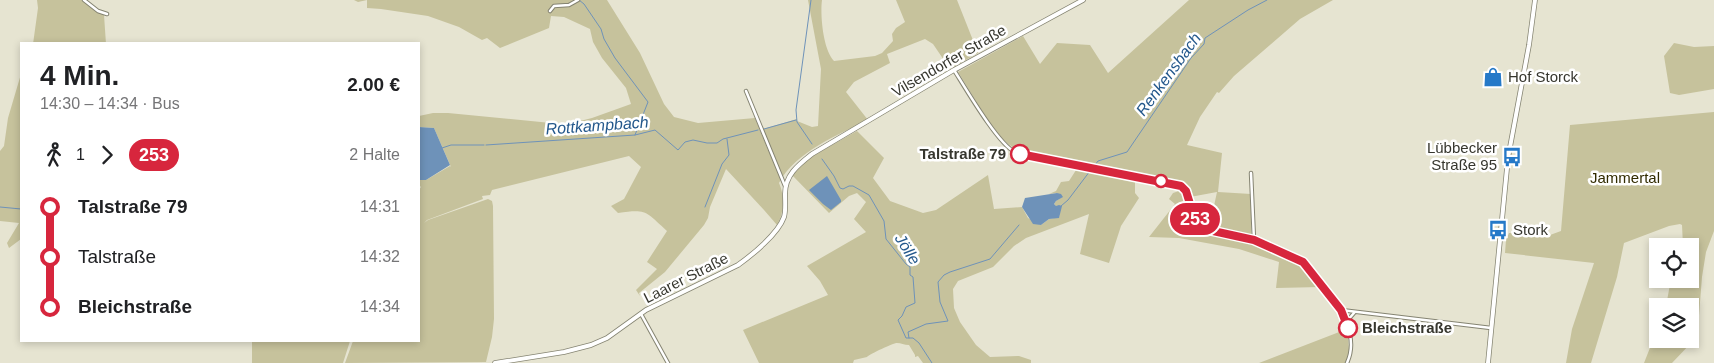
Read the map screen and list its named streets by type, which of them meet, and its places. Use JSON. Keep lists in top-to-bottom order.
{
  "streets": {
    "street": ["Vilsendorfer Straße", "Laarer Straße"]
  },
  "crossings": [
    ["Vilsendorfer Straße", "Laarer Straße"]
  ],
  "water": ["Renkensbach", "Rottkampbach", "Jölle"],
  "parks": ["Jammertal"],
  "places": {
    "shop": ["Hof Storck"],
    "other": ["Talstraße 79", "Bleichstraße"],
    "bus stop": ["Lübbecker Straße 95", "Stork"]
  },
  "lines": ["bus line 253"],
  "page": {
    "on_map": "253",
    "heading": ["4 Min.", "14:30 – 14:34 · Bus", "2.00 €"],
    "legs": ["1", "253", "2 Halte"],
    "list": [
      {
        "name": "Talstraße 79",
        "value": "14:31"
      },
      {
        "name": "Talstraße",
        "value": "14:32"
      },
      {
        "name": "Bleichstraße",
        "value": "14:34"
      }
    ]
  }
}
